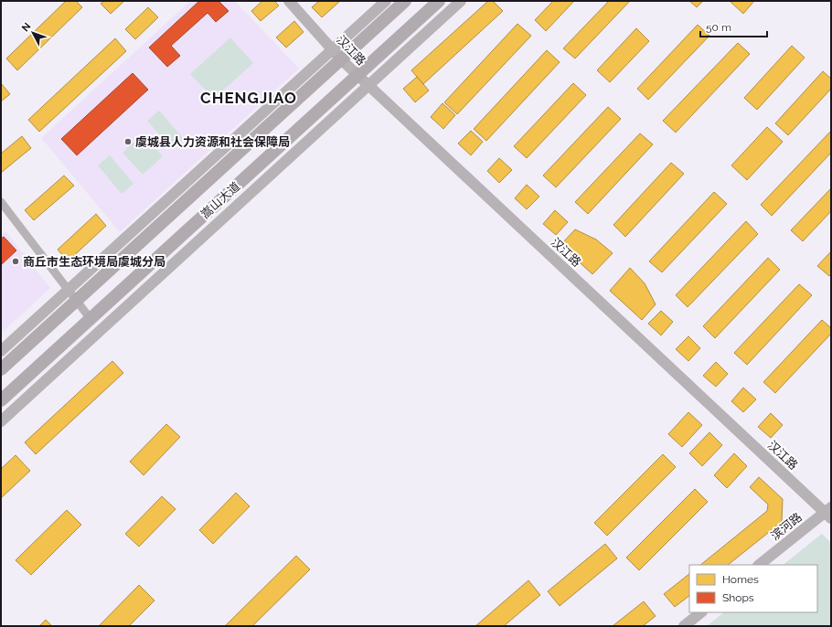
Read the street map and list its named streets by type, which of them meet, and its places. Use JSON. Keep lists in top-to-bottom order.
{
  "streets": {
    "main road": ["汉江路", "嵩山大道", "滨河路"]
  },
  "crossings": [
    ["汉江路", "嵩山大道"],
    ["汉江路", "滨河路"]
  ],
  "districts": ["CHENGJIAO"],
  "places": ["虞城县人力资源和社会保障局", "商丘市生态环境局虞城分局"],
  "legend": ["Homes", "Shops"],
  "scale_bar": "50 m",
  "north": "top left"
}
